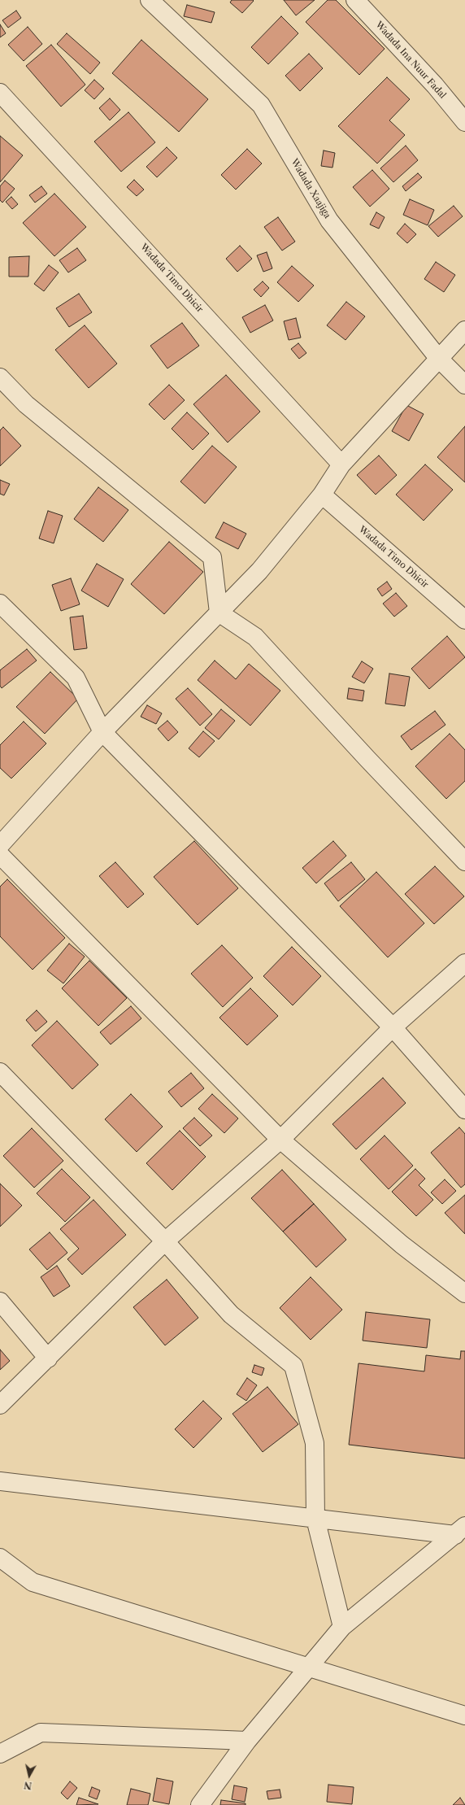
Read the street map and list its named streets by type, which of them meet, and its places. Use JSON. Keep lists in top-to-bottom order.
{
  "streets": {
    "street": ["Wadada Ina Nuur Fadal", "Wadada Xaajiga", "Wadada Timo Dhicir"]
  },
  "north": "bottom"
}
